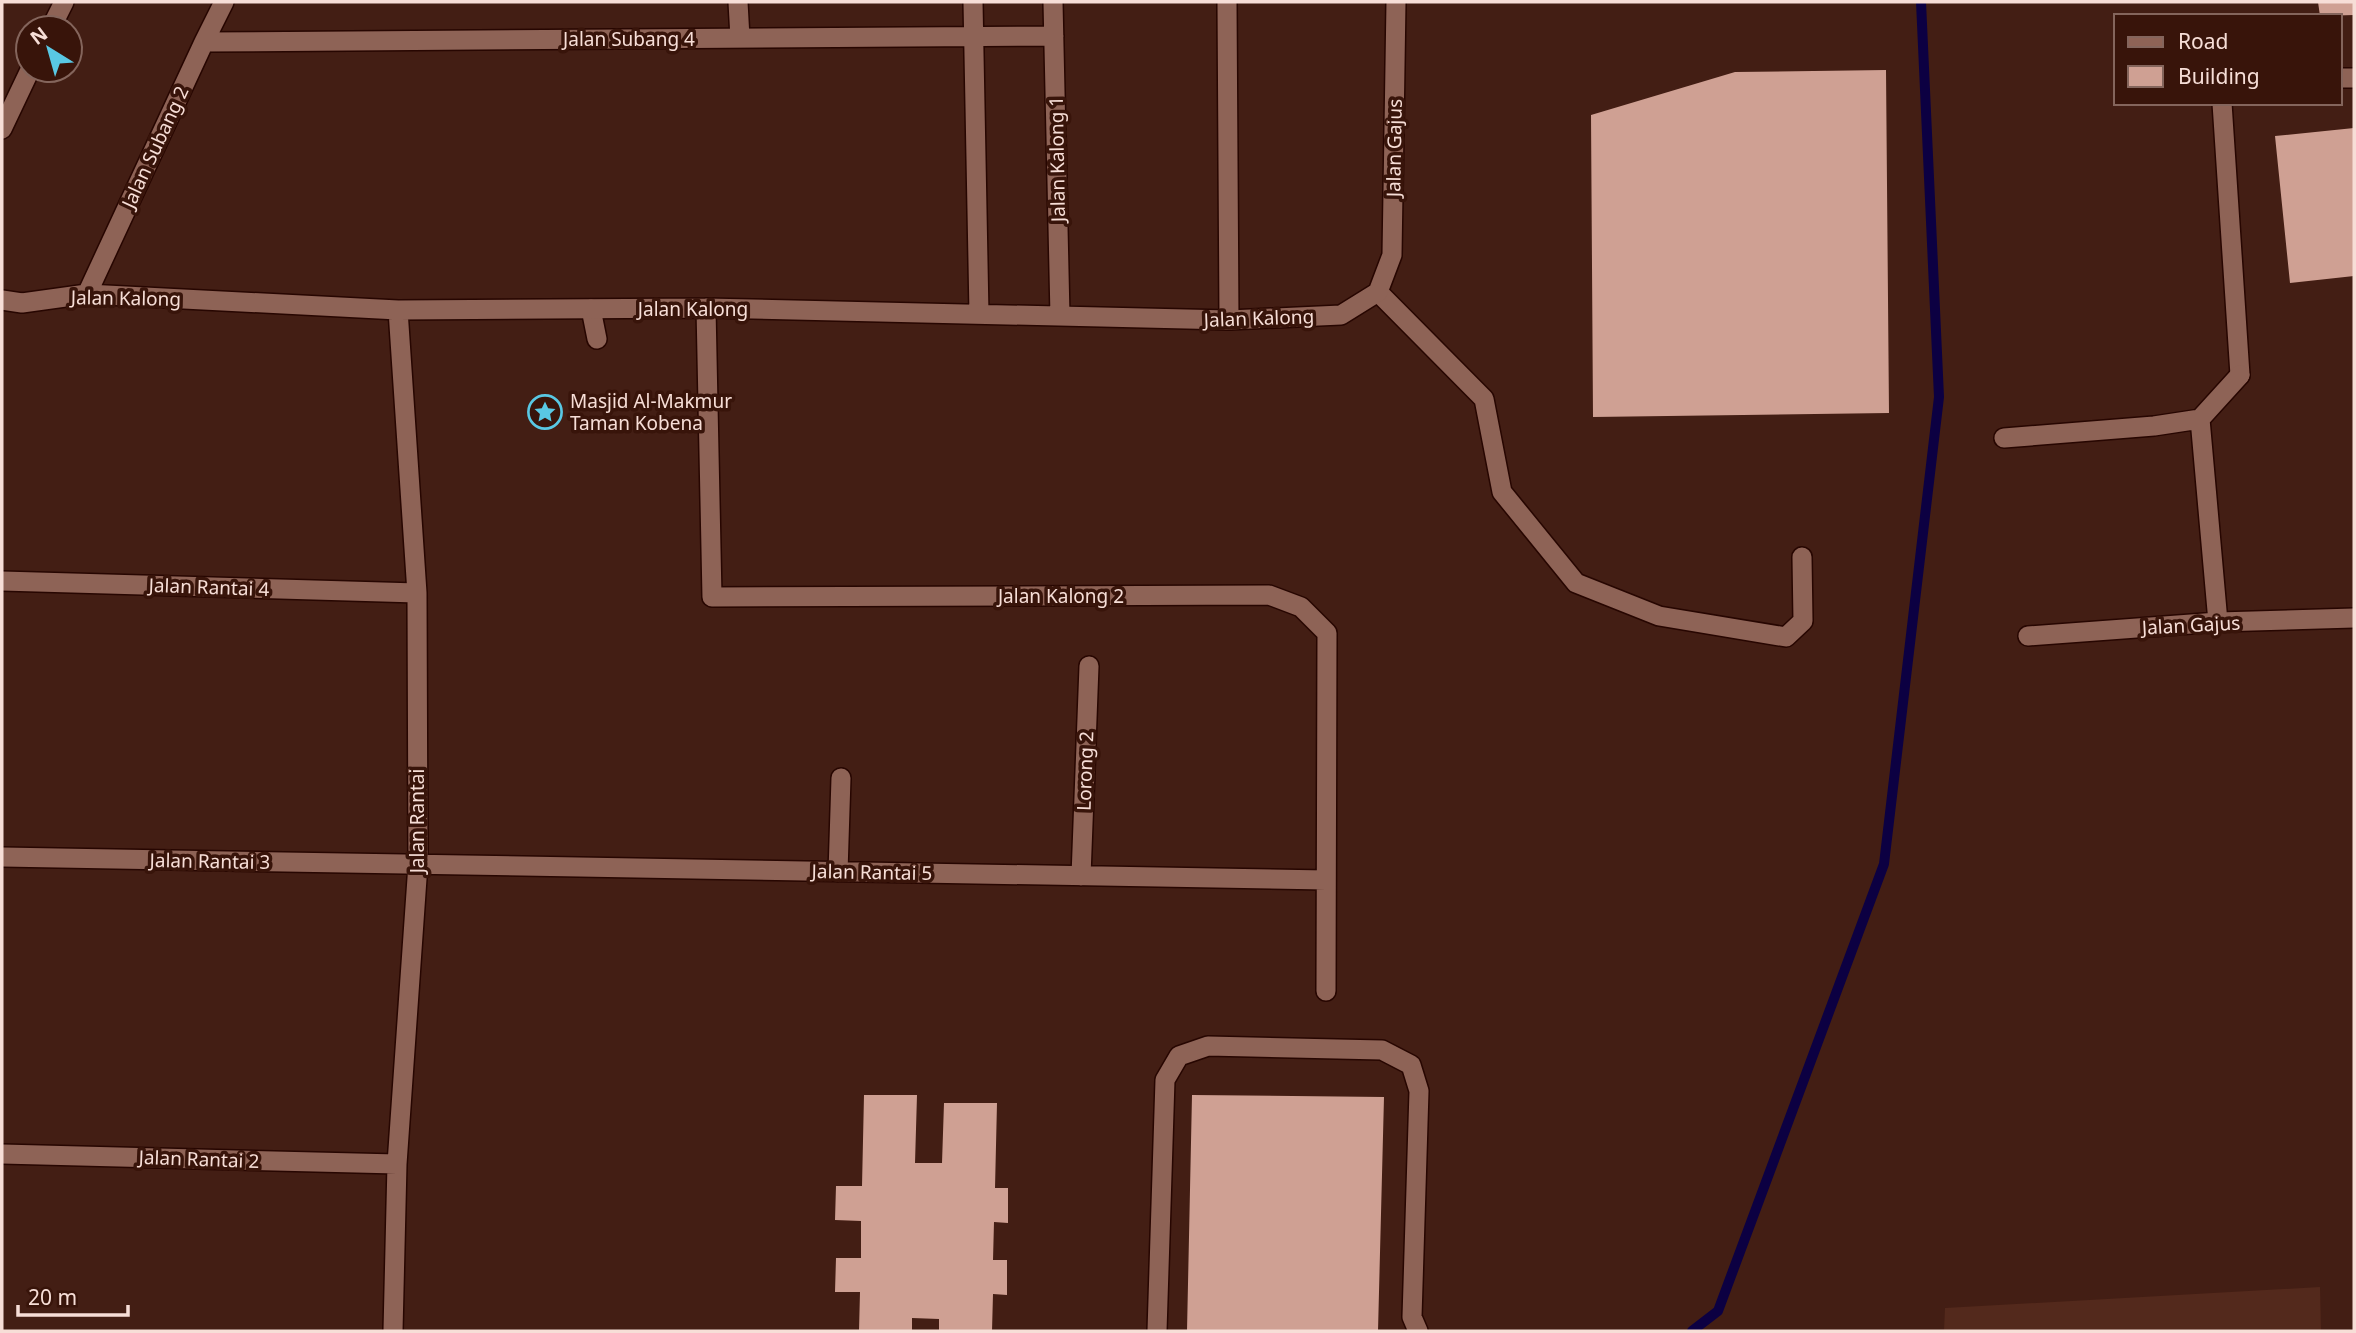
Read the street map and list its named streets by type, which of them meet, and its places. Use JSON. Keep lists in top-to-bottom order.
{
  "streets": {
    "street": [
      "Jalan Subang 4",
      "Jalan Subang 2",
      "Jalan Gajus",
      "Jalan Kalong 1",
      "Jalan Kalong",
      "Jalan Rantai 4",
      "Jalan Kalong 2",
      "Lorong 2",
      "Jalan Rantai",
      "Jalan Rantai 3",
      "Jalan Rantai 5",
      "Jalan Rantai 2"
    ]
  },
  "crossings": [
    ["Jalan Subang 4", "Jalan Subang 2"],
    ["Jalan Subang 4", "Jalan Kalong 1"],
    ["Jalan Subang 2", "Jalan Kalong"],
    ["Jalan Gajus", "Jalan Kalong"],
    ["Jalan Kalong 1", "Jalan Kalong"],
    ["Jalan Kalong", "Jalan Kalong 2"],
    ["Jalan Kalong", "Jalan Rantai"],
    ["Jalan Rantai 4", "Jalan Rantai"],
    ["Jalan Kalong 2", "Jalan Rantai 5"],
    ["Lorong 2", "Jalan Rantai 5"],
    ["Jalan Rantai", "Jalan Rantai 3"],
    ["Jalan Rantai", "Jalan Rantai 5"],
    ["Jalan Rantai", "Jalan Rantai 2"],
    ["Jalan Rantai 3", "Jalan Rantai 5"]
  ],
  "places": {
    "place": ["Masjid Al-Makmur Taman Kobena"]
  },
  "legend": ["Road", "Building"],
  "scale_bar": "20 m",
  "north": "top left"
}
